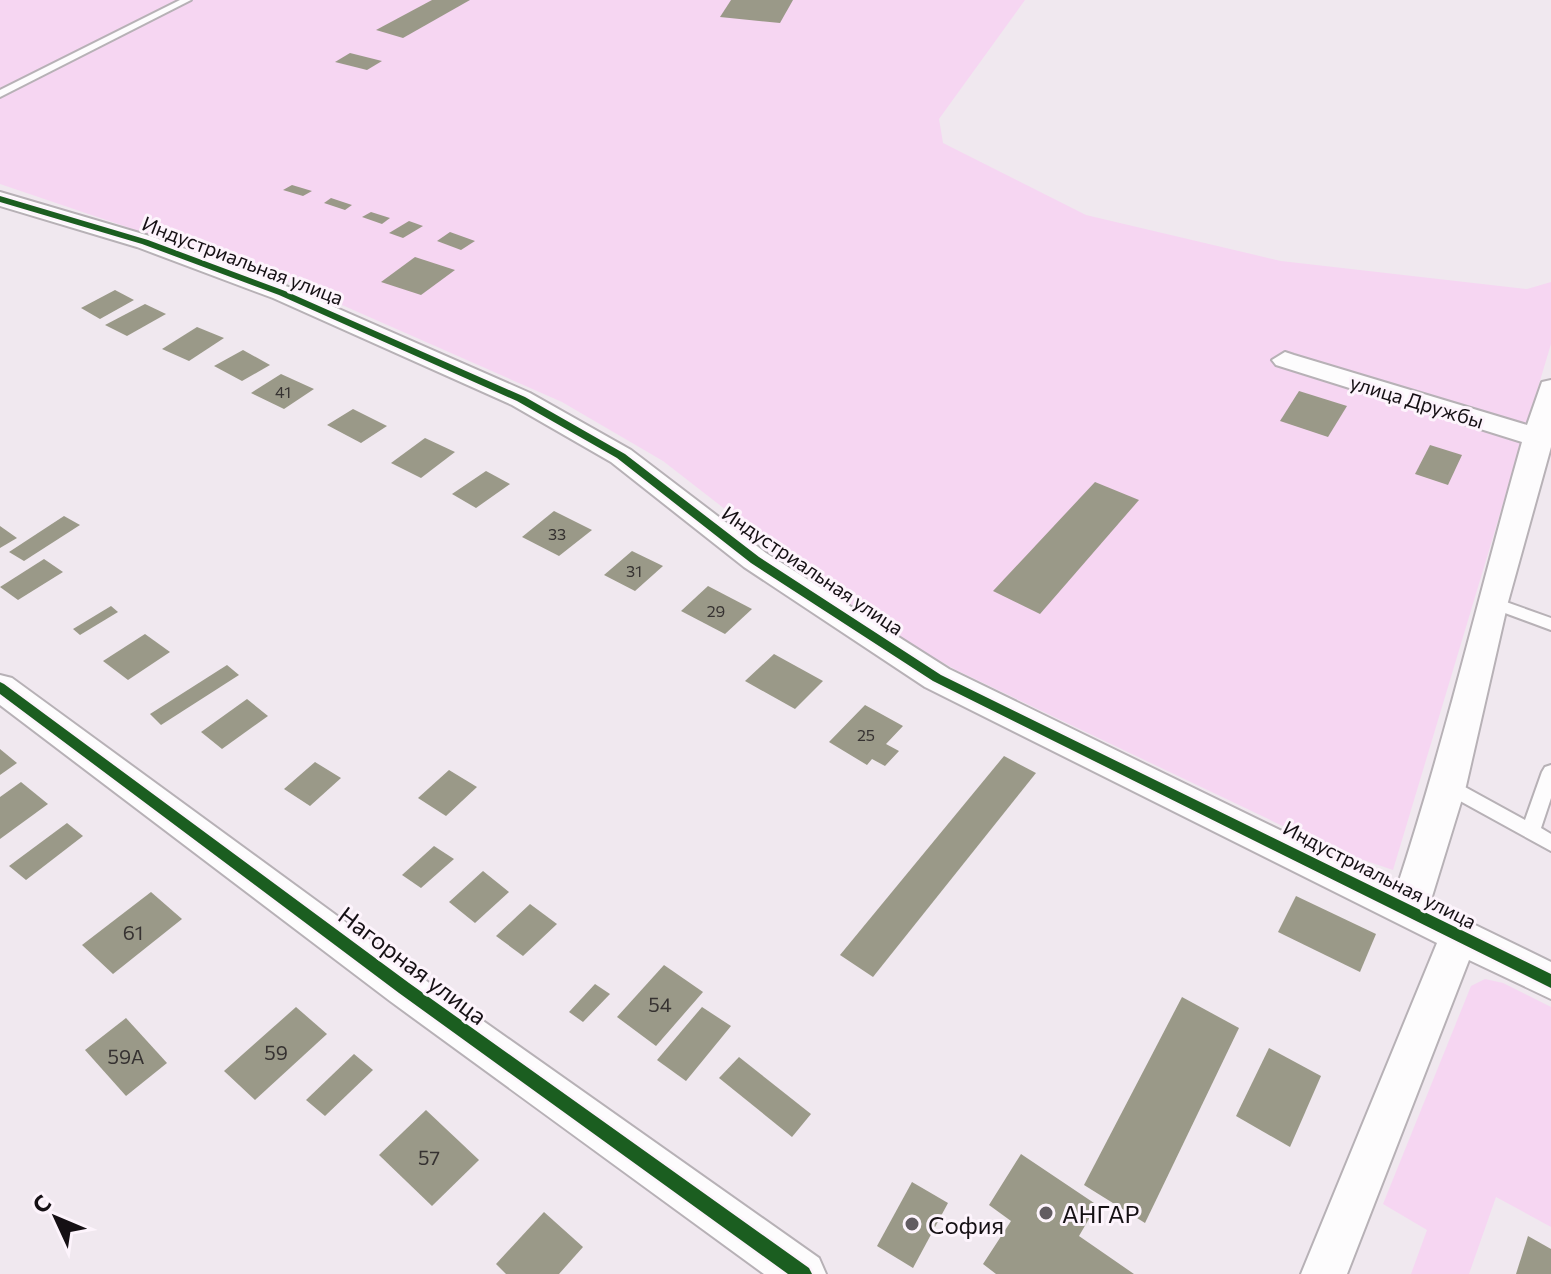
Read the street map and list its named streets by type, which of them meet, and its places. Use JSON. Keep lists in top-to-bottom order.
{
  "streets": {
    "street": ["Индустриальная улица", "улица Дружбы", "Нагорная улица"]
  },
  "places": ["АНГАР", "София"],
  "house_numbers": [
    "41",
    "33",
    "31",
    "29",
    "25",
    "61",
    "54",
    "59",
    "59А",
    "57"
  ],
  "north": "top left"
}
